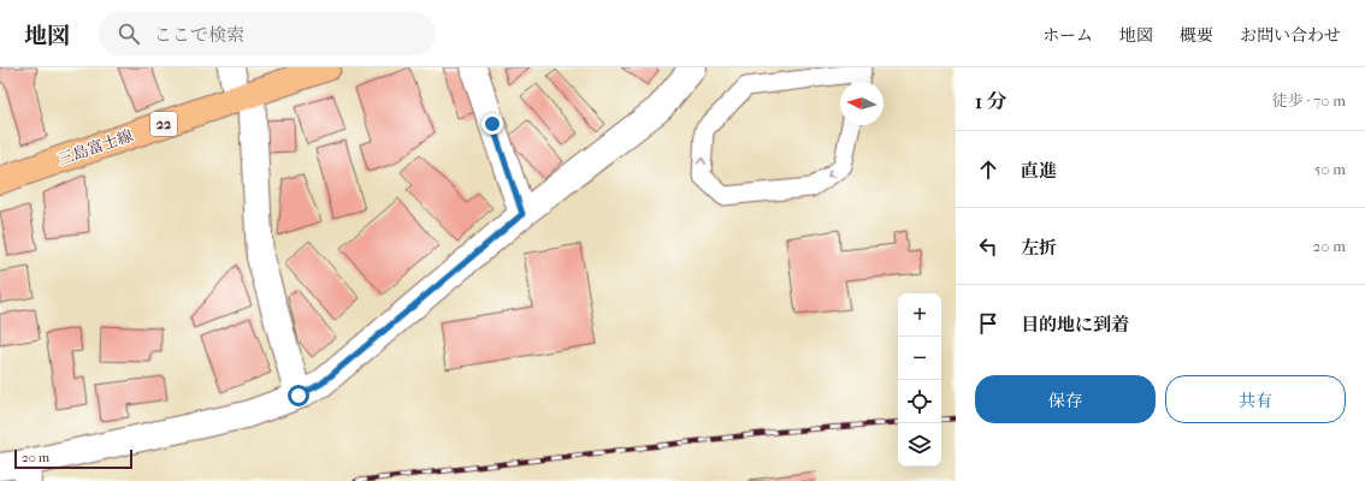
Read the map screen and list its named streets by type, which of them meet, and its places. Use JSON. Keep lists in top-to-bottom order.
{
  "streets": {
    "main road": ["22", "三島富士線"]
  },
  "scale_bar": "20 m",
  "north": "left",
  "page": {
    "header": "地図",
    "search": "ここで検索",
    "nav": [
      "ホーム",
      "地図",
      "概要",
      "お問い合わせ"
    ],
    "heading": ["1 分", "徒歩 · 70 m"],
    "list": [
      ["直進", "50 m"],
      ["左折", "20 m"],
      "目的地に到着"
    ],
    "map_buttons": ["+", "−"],
    "buttons": ["保存", "共有"],
    "scale": "20 m"
  }
}
